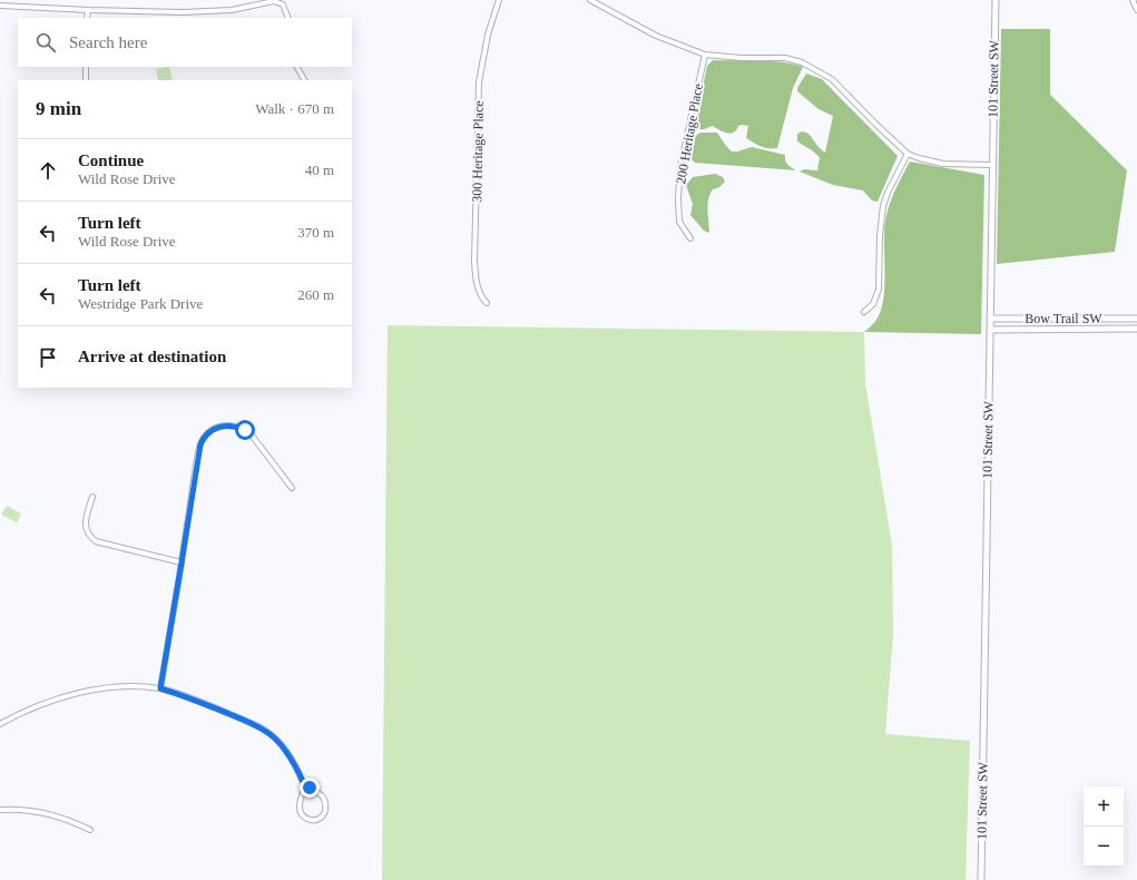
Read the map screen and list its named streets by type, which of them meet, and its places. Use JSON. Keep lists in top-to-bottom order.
{
  "streets": {
    "street": [
      "101 Street SW",
      "200 Heritage Place",
      "300 Heritage Place",
      "Bow Trail SW"
    ]
  },
  "crossings": [
    ["101 Street SW", "Bow Trail SW"]
  ],
  "page": {
    "search": "Search here",
    "heading": ["9 min", "Walk · 670 m"],
    "list": [
      ["Continue", "Wild Rose Drive", "40 m"],
      ["Turn left", "Wild Rose Drive", "370 m"],
      ["Turn left", "Westridge Park Drive", "260 m"],
      "Arrive at destination"
    ],
    "map_buttons": ["+", "−"]
  }
}
